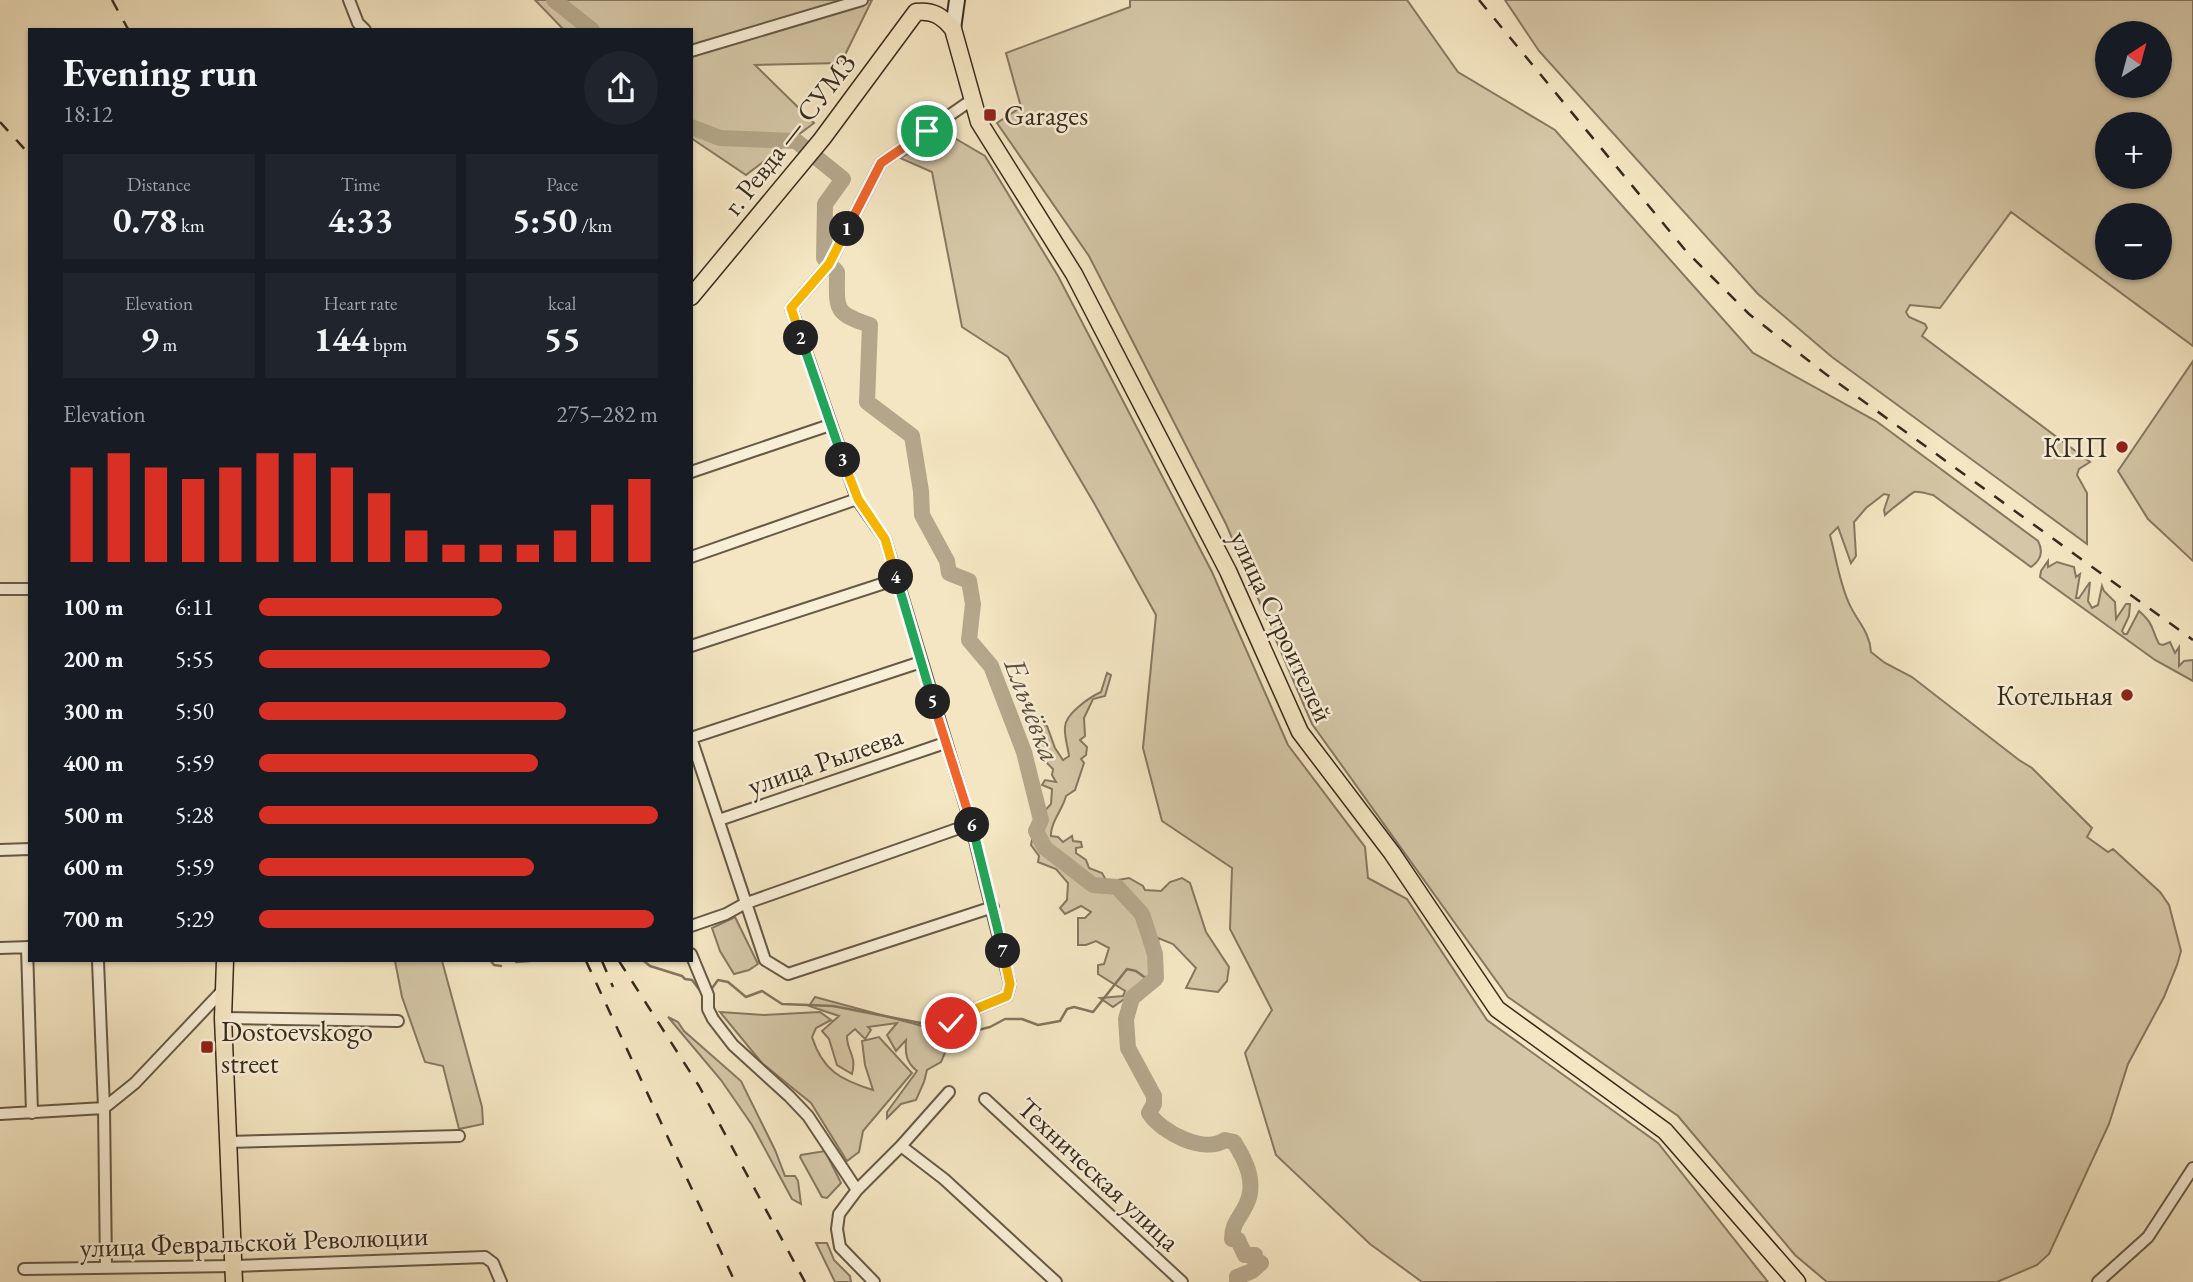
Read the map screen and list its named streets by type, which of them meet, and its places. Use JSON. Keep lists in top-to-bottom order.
{
  "streets": {
    "main road": ["г. Ревда — СУМЗ", "улица Строителей"],
    "street": ["улица Рылеева", "Техническая улица", "улица Февральской Революции"]
  },
  "water": ["Ельчёвка"],
  "places": {
    "transit": ["Garages", "Dostoevskogo street"],
    "other": ["КПП", "Котельная"]
  },
  "north": "top right",
  "page": {
    "map_buttons": ["+", "−"],
    "heading": ["Evening run", "18:12"],
    "stats": [
      ["Distance", "0.78 km"],
      ["Time", "4:33"],
      ["Pace", "5:50 /km"],
      ["Elevation", "9 m"],
      ["Heart rate", "144 bpm"],
      ["kcal", "55"]
    ],
    "pins": [
      "1",
      "2",
      "3",
      "4",
      "5",
      "6",
      "7"
    ],
    "chart": ["Elevation", "275–282 m"],
    "list": [
      {
        "name": "100 m",
        "note": "6:11"
      },
      {
        "name": "200 m",
        "note": "5:55"
      },
      {
        "name": "300 m",
        "note": "5:50"
      },
      {
        "name": "400 m",
        "note": "5:59"
      },
      {
        "name": "500 m",
        "note": "5:28"
      },
      {
        "name": "600 m",
        "note": "5:59"
      },
      {
        "name": "700 m",
        "note": "5:29"
      }
    ]
  }
}
